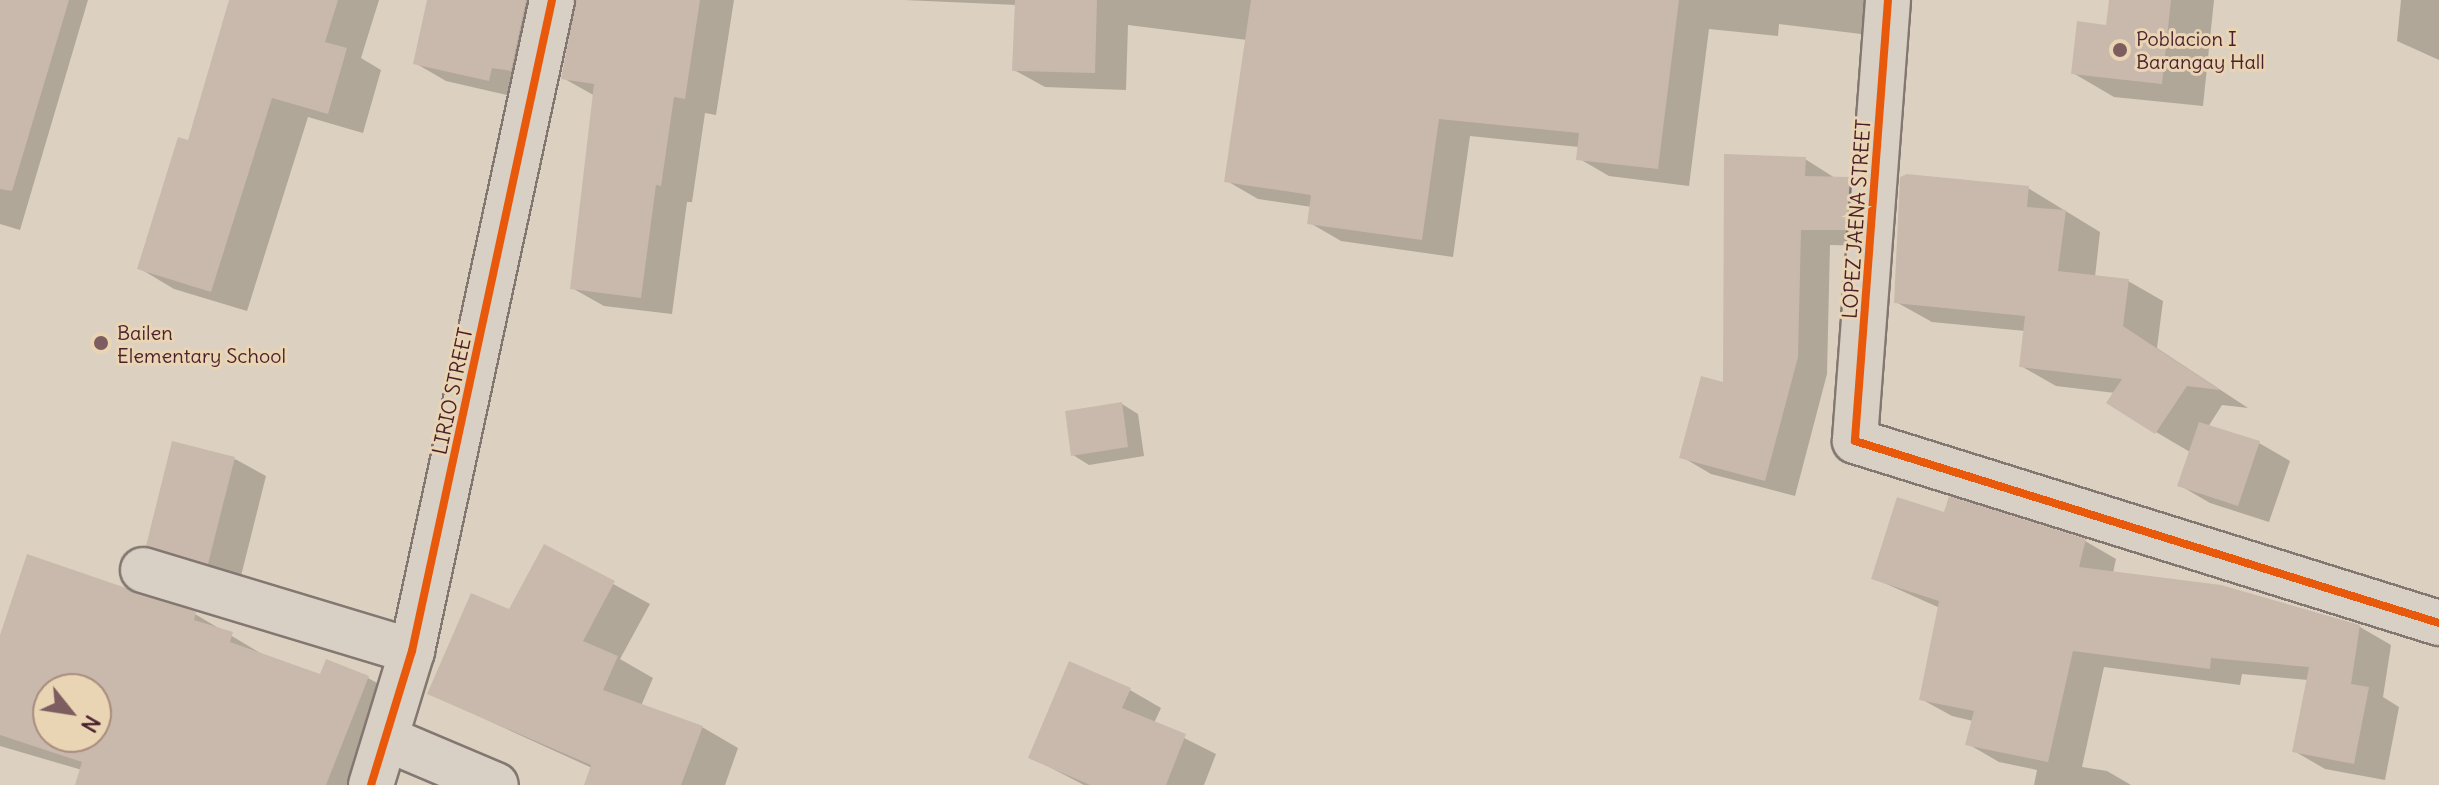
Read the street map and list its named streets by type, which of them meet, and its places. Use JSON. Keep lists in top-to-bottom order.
{
  "streets": {
    "street": ["LOPEZ JAENA STREET", "LIRIO STREET"]
  },
  "places": ["Poblacion I Barangay Hall", "Bailen Elementary School"],
  "north": "bottom right"
}
